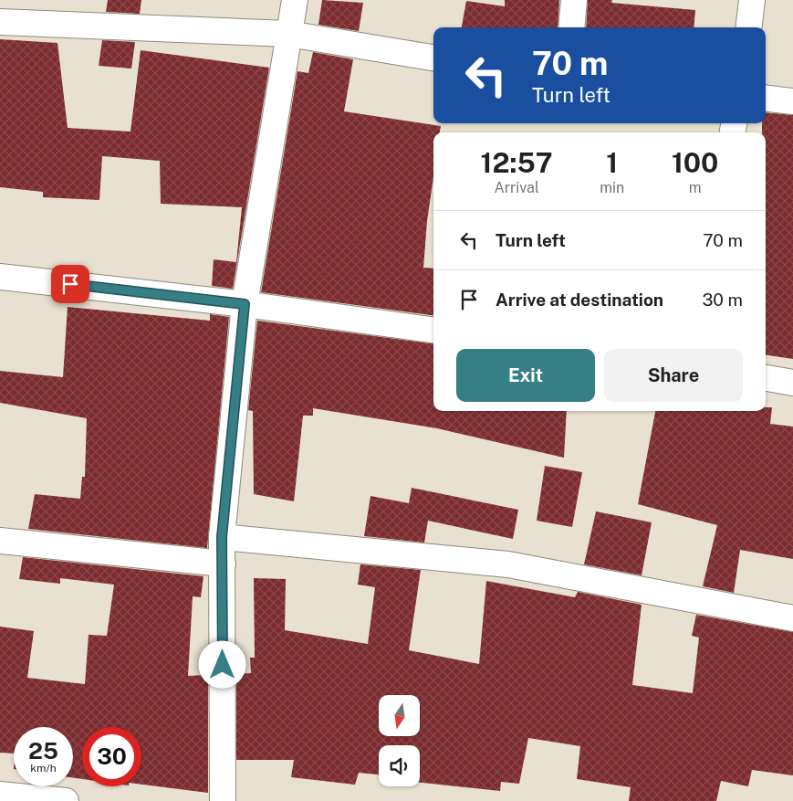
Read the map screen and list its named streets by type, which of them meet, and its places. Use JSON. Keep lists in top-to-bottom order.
{
  "north": "bottom",
  "page": {
    "turn": ["70 m", "Turn left"],
    "eta": [
      "12:57",
      "Arrival",
      "1",
      "min",
      "100",
      "m"
    ],
    "list": [
      {
        "name": "Turn left",
        "value": "70 m"
      },
      {
        "name": "Arrive at destination",
        "value": "30 m"
      }
    ],
    "buttons": ["Exit", "Share"],
    "speed": "25 km/h",
    "limit": "30"
  }
}
